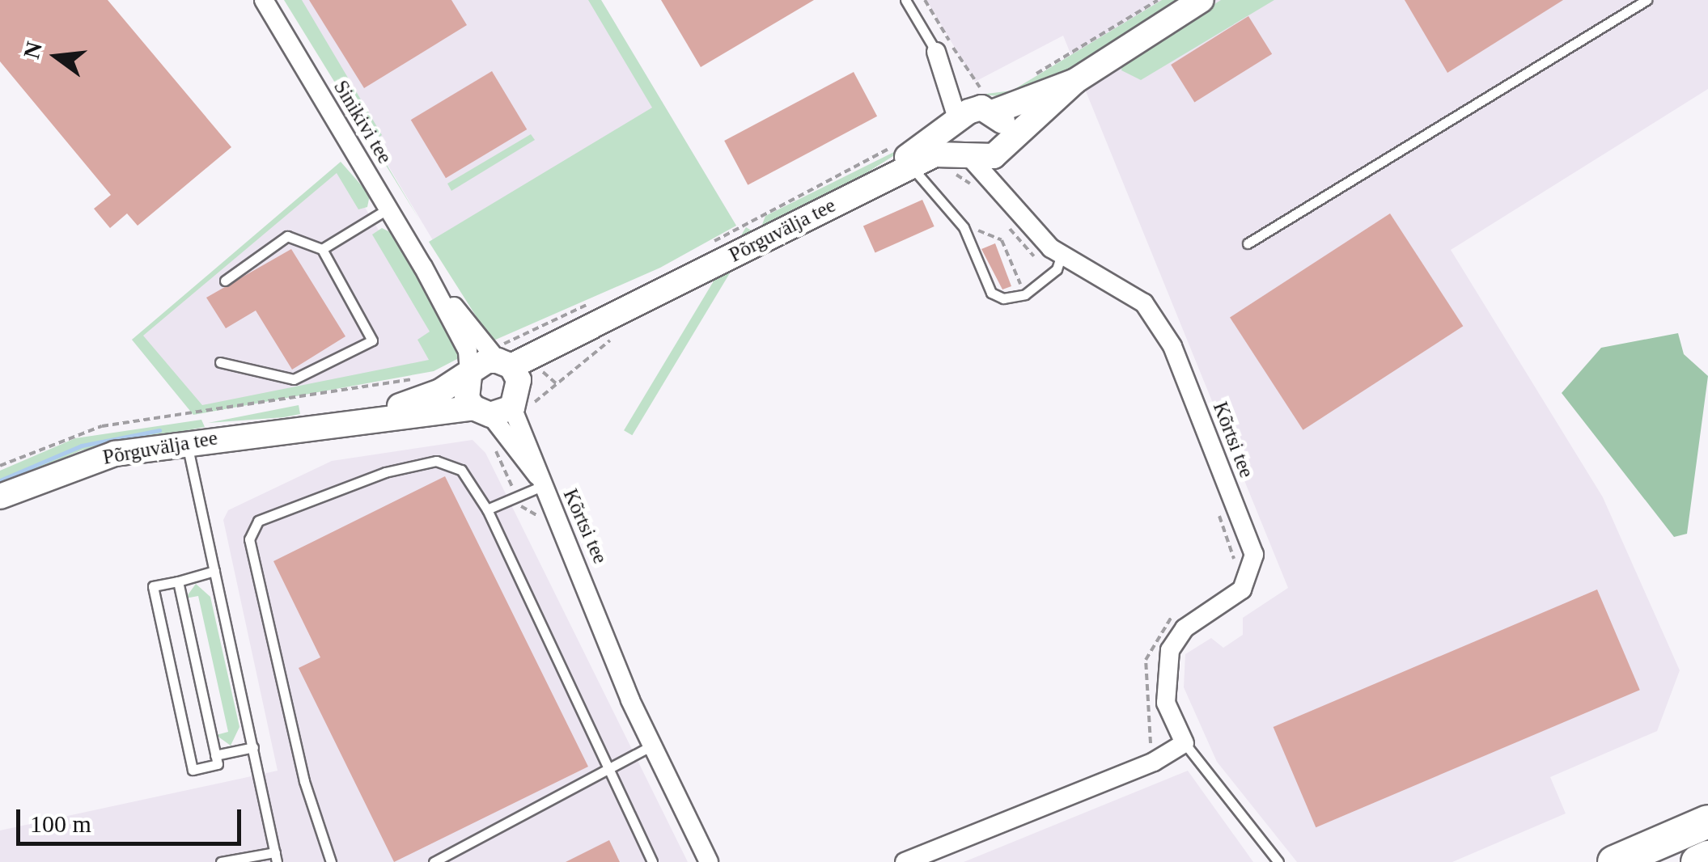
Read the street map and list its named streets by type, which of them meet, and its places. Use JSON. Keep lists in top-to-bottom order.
{
  "streets": {
    "street": ["Sinikivi tee", "Põrguvälja tee", "Kõrtsi tee"]
  },
  "crossings": [
    ["Sinikivi tee", "Põrguvälja tee"],
    ["Põrguvälja tee", "Kõrtsi tee"]
  ],
  "scale_bar": "100 m",
  "north": "left"
}
